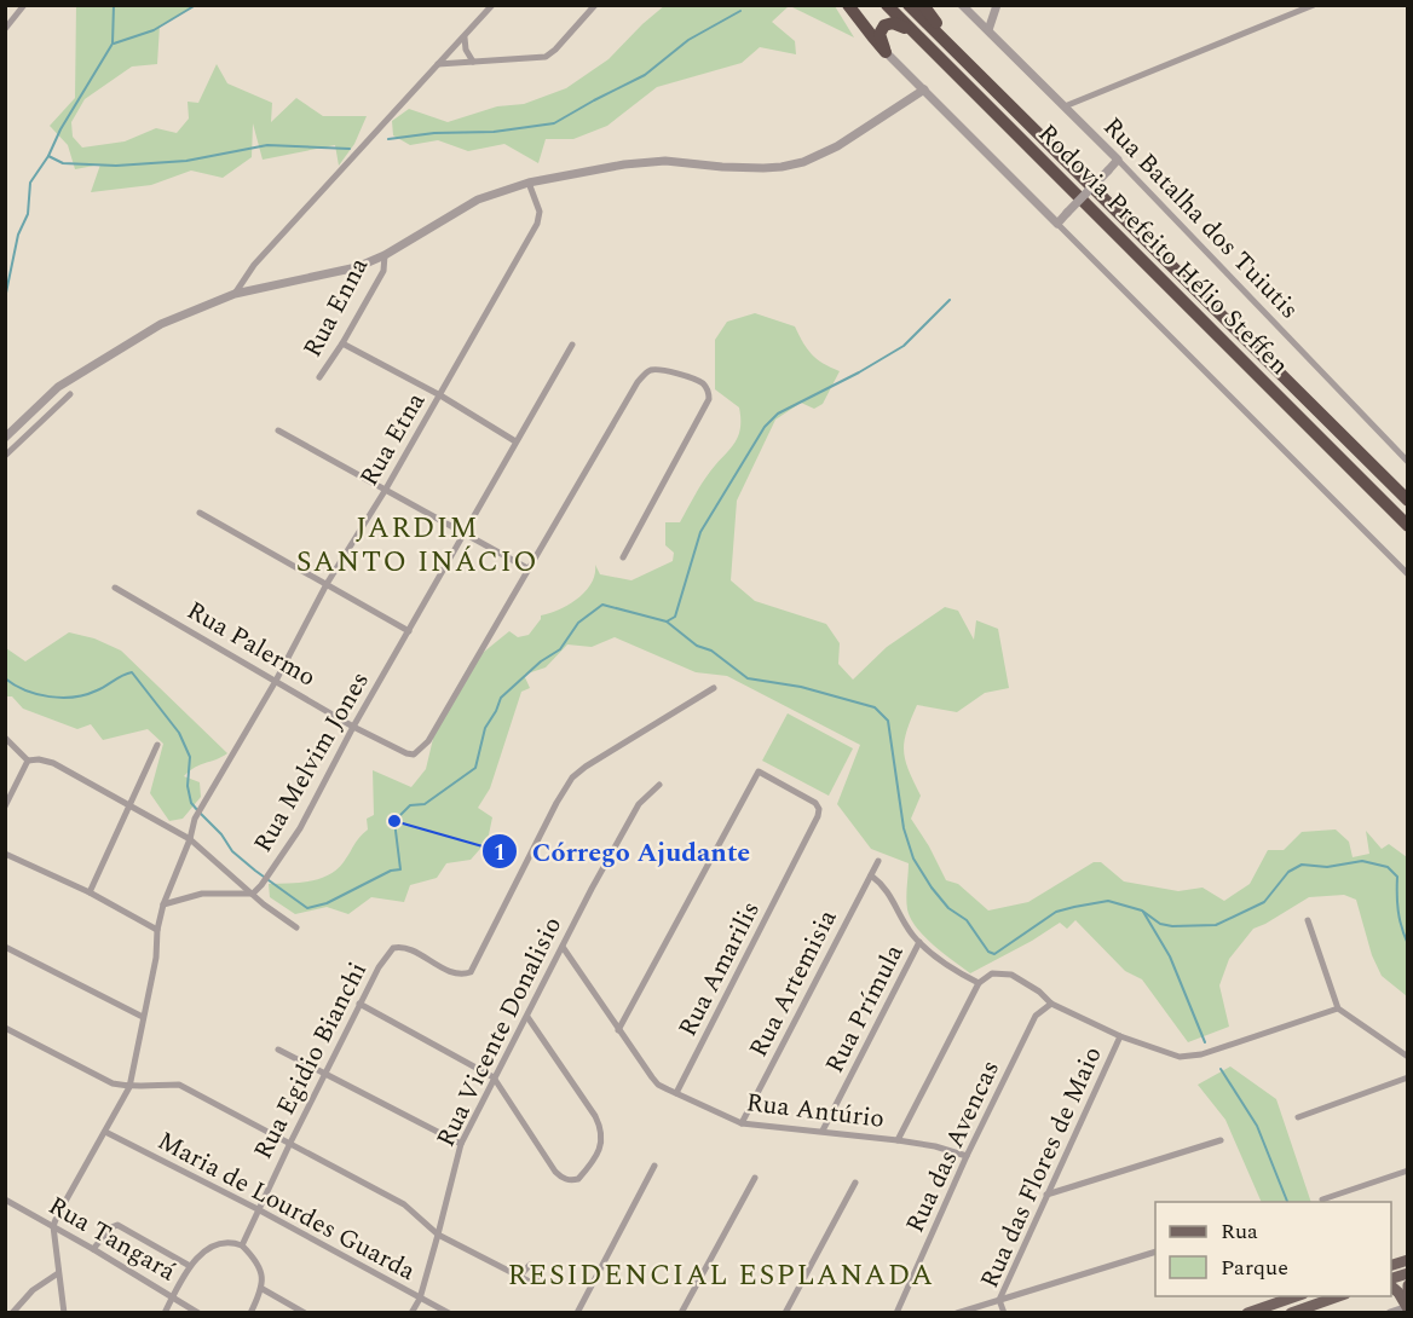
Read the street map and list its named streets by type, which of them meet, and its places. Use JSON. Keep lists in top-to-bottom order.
{
  "streets": {
    "highway": ["Rodovia Prefeito Hélio Steffen"],
    "street": [
      "Rua Batalha dos Tuiutis",
      "Rua Enna",
      "Rua Etna",
      "Rua Palermo",
      "Rua Melvim Jones",
      "Rua Amarilis",
      "Rua Artemisia",
      "Rua Prímula",
      "Rua Vicente Donalisio",
      "Rua Egidio Bianchi",
      "Rua Antúrio",
      "Rua das Avencas",
      "Rua das Flores de Maio",
      "Maria de Lourdes Guarda",
      "Rua Tangará"
    ]
  },
  "crossings": [
    ["Rua Etna", "Rua Palermo"],
    ["Rua Palermo", "Rua Melvim Jones"],
    ["Rua Amarilis", "Rua Antúrio"],
    ["Rua Artemisia", "Rua Antúrio"],
    ["Rua Prímula", "Rua Antúrio"],
    ["Rua Vicente Donalisio", "Rua Antúrio"],
    ["Rua Vicente Donalisio", "Maria de Lourdes Guarda"],
    ["Rua Egidio Bianchi", "Maria de Lourdes Guarda"],
    ["Rua Antúrio", "Rua das Avencas"]
  ],
  "districts": ["JARDIM SANTO INÁCIO", "RESIDENCIAL ESPLANADA"],
  "places": ["Córrego Ajudante"],
  "legend": ["Rua", "Parque"]
}
